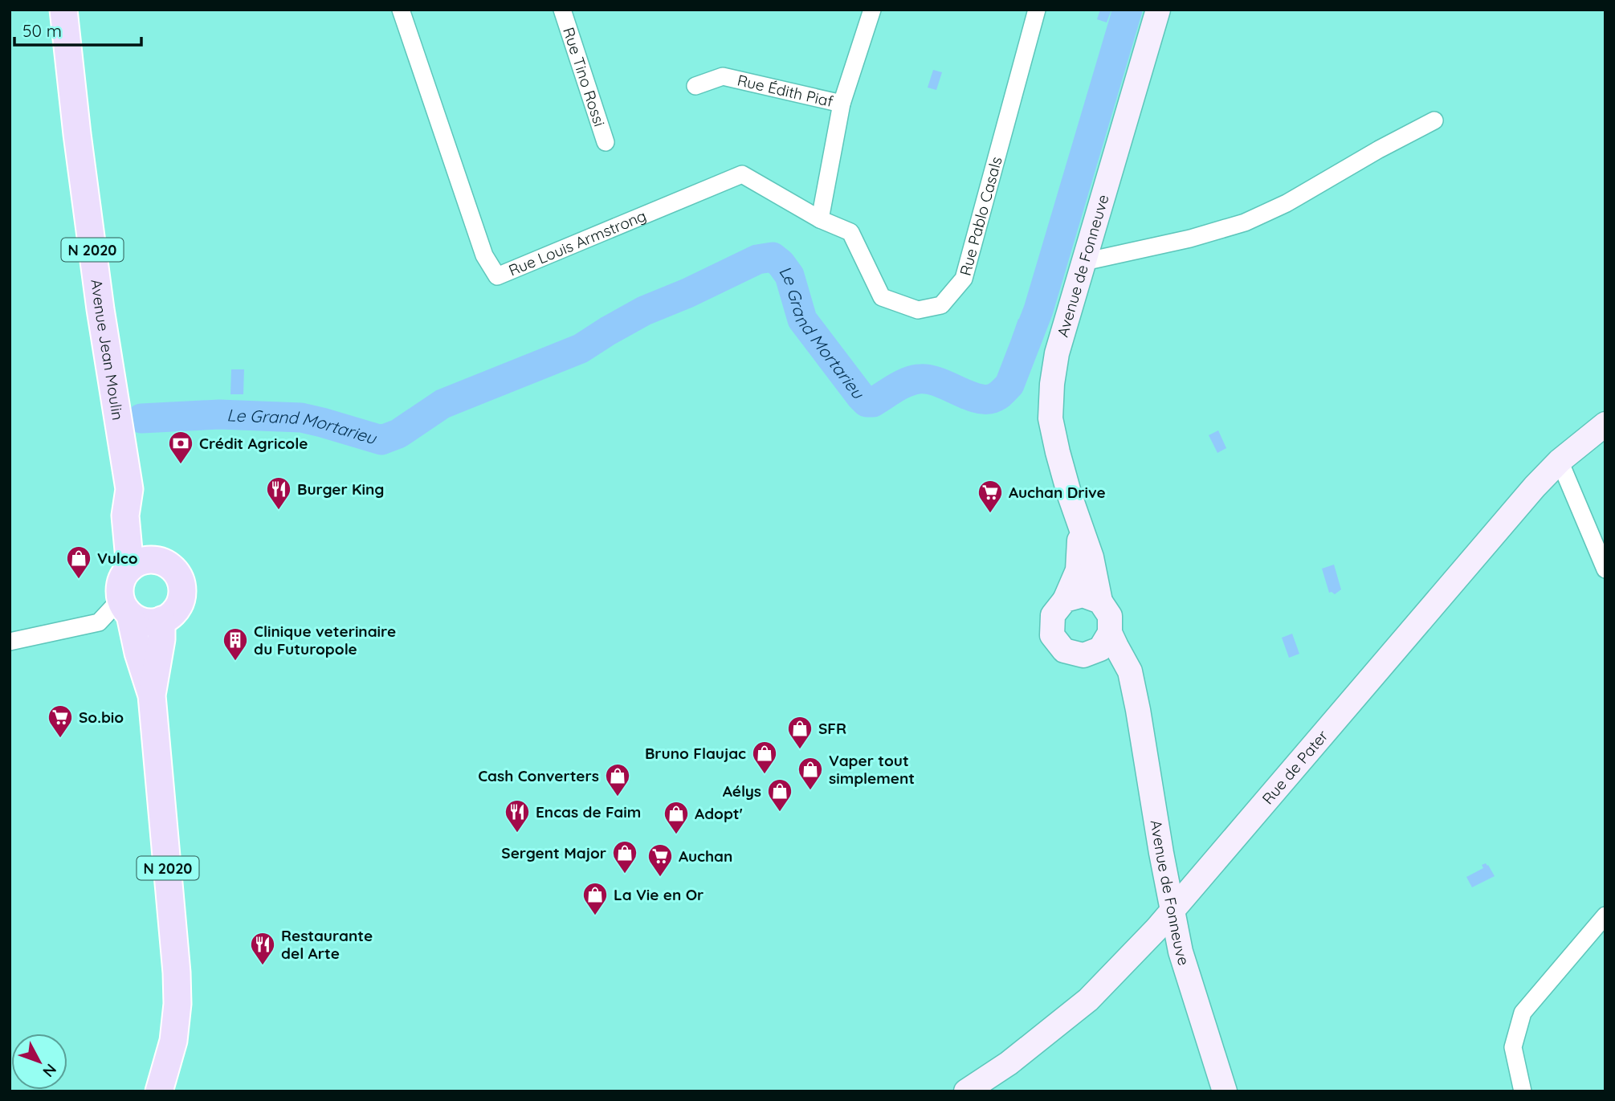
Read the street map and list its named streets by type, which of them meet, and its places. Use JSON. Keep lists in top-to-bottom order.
{
  "streets": {
    "main road": ["N 2020", "Avenue Jean Moulin"],
    "street": [
      "Rue Tino Rossi",
      "Rue Édith Piaf",
      "Rue Pablo Casals",
      "Rue Louis Armstrong",
      "Avenue de Fonneuve",
      "Rue de Pater"
    ]
  },
  "crossings": [
    ["Rue Pablo Casals", "Rue Louis Armstrong"],
    ["N 2020", "Avenue Jean Moulin"],
    ["Avenue de Fonneuve", "Rue de Pater"]
  ],
  "water": ["Le Grand Mortarieu"],
  "places": {
    "bank": ["Crédit Agricole"],
    "restaurant": ["Burger King", "Encas de Faim", "Restaurante del Arte"],
    "supermarket": ["Auchan Drive", "So.bio", "Auchan"],
    "shop": [
      "Vulco",
      "SFR",
      "Bruno Flaujac",
      "Vaper tout simplement",
      "Cash Converters",
      "Aélys",
      "Adopt'",
      "Sergent Major",
      "La Vie en Or"
    ],
    "building": ["Clinique veterinaire du Futuropole"]
  },
  "scale_bar": "50 m",
  "north": "bottom right"
}
